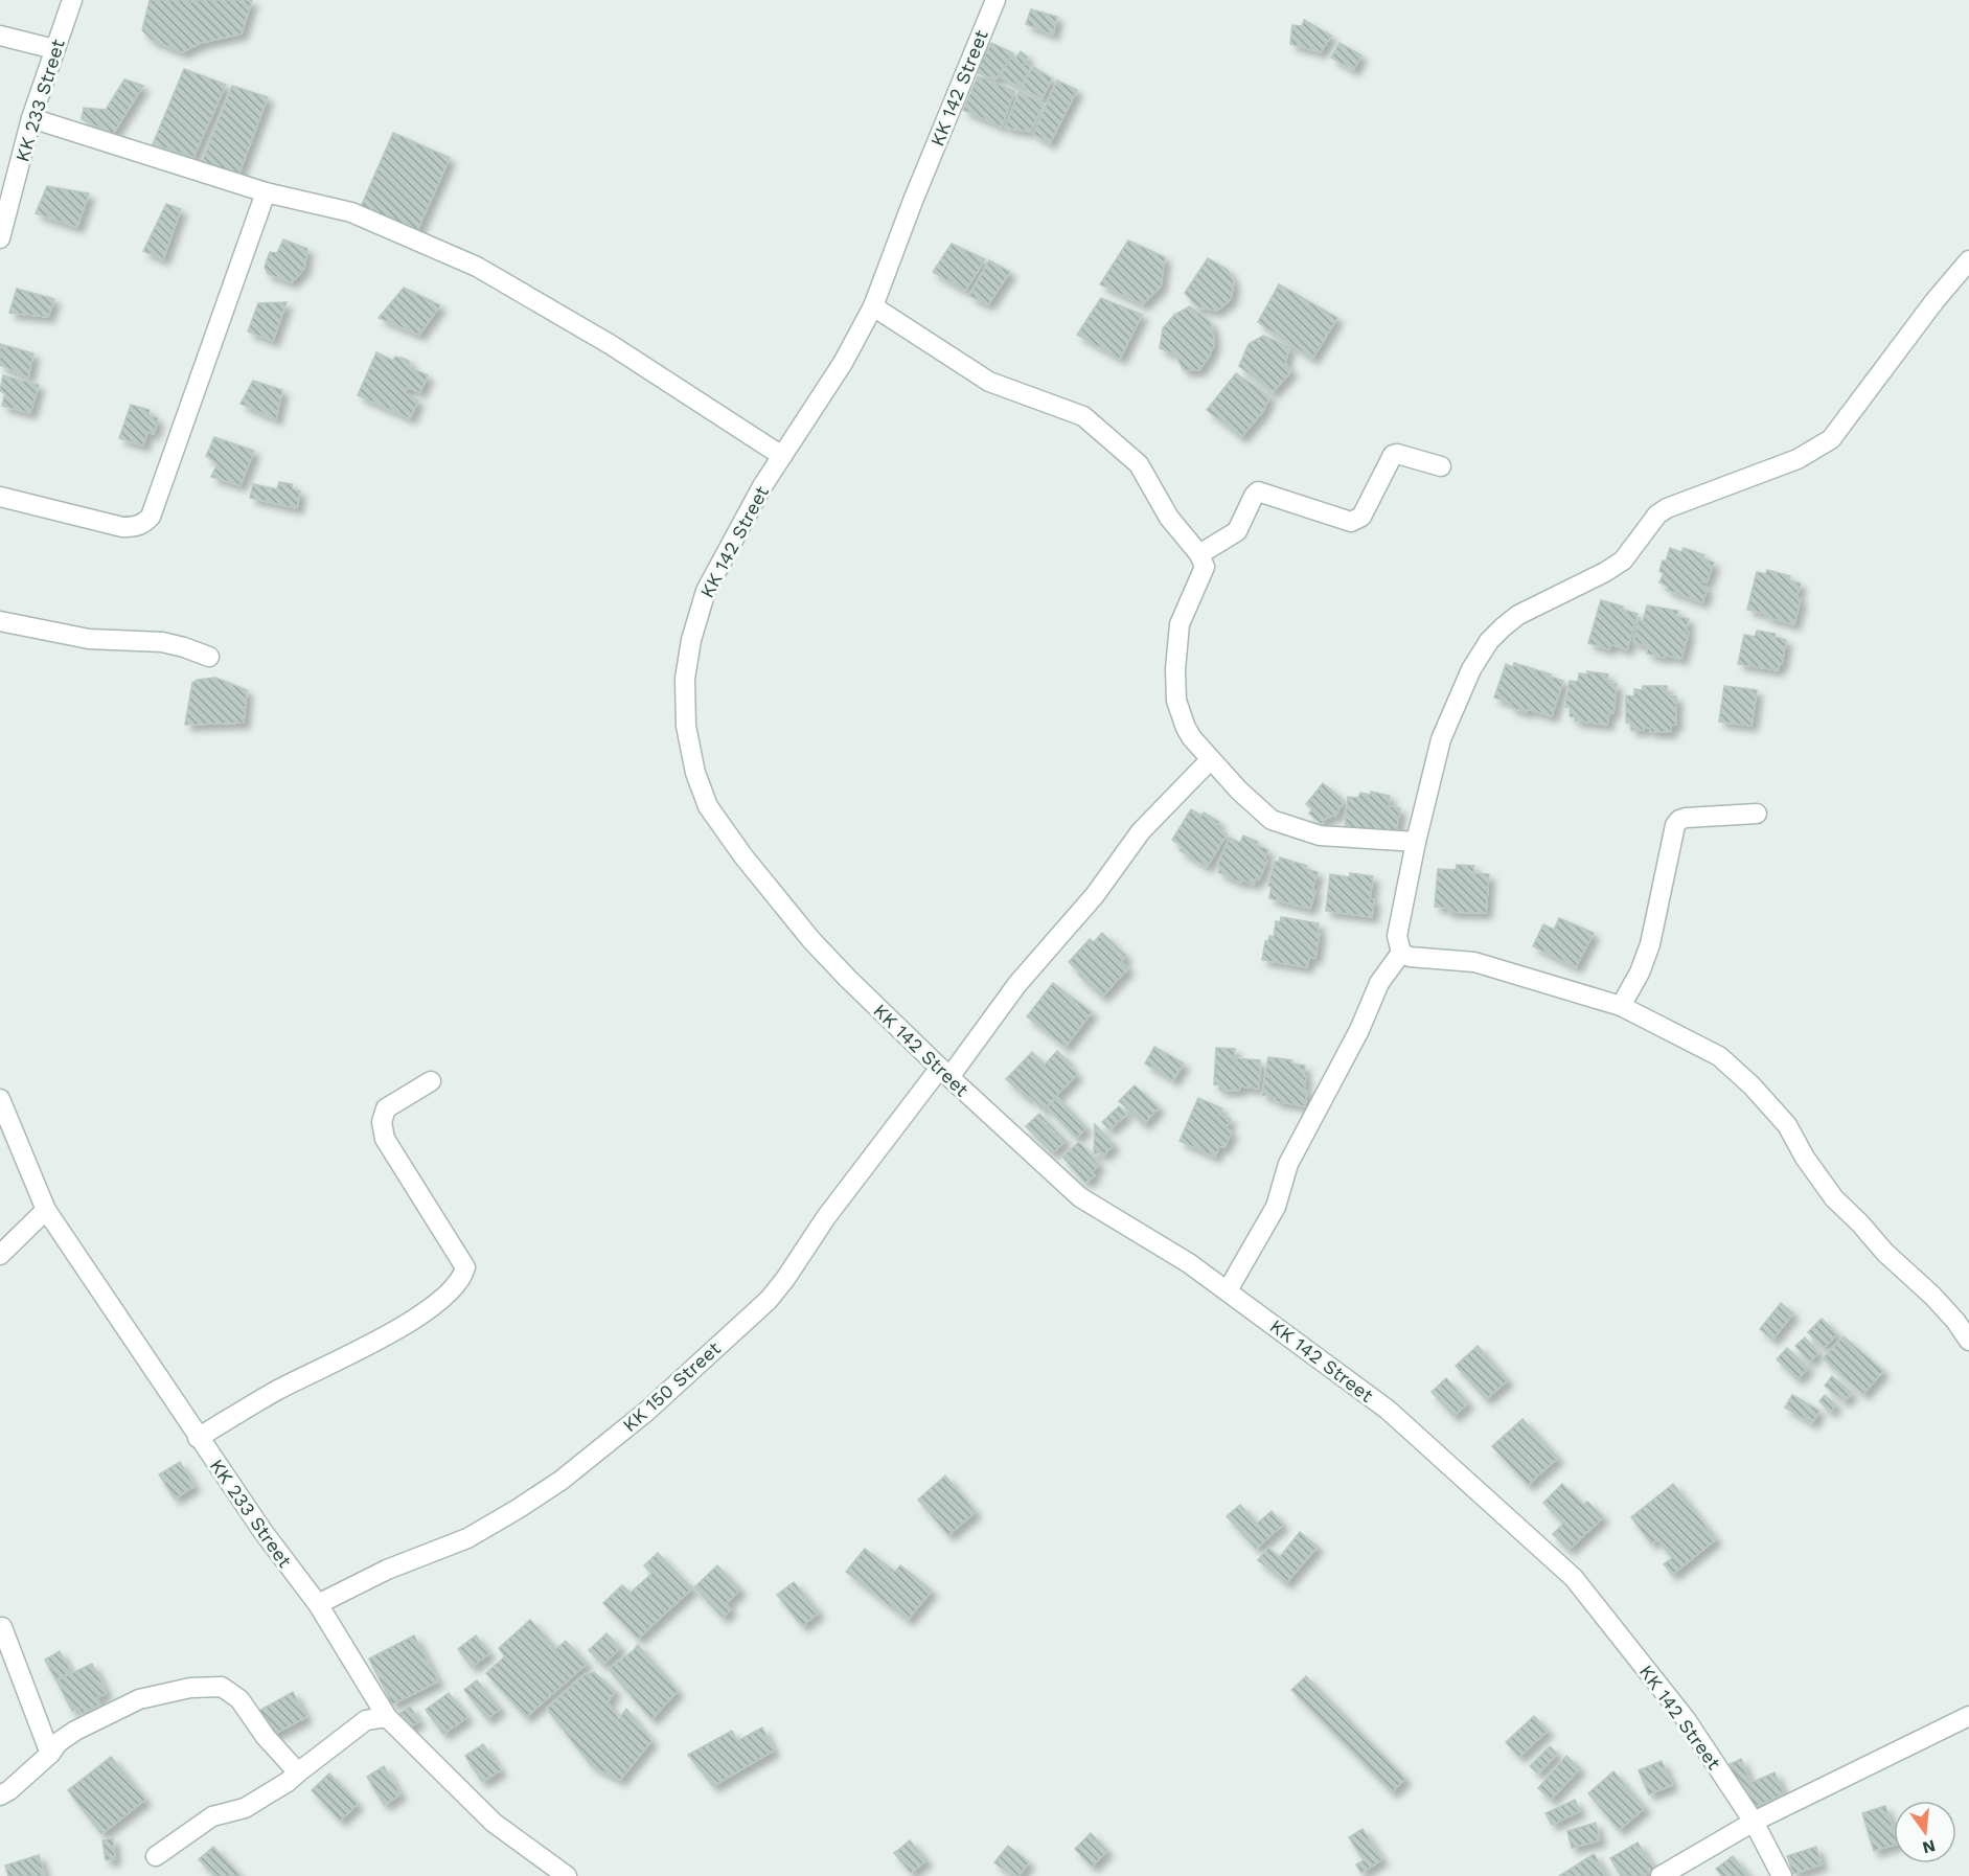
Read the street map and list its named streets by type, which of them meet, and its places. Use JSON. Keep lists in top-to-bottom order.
{
  "streets": {
    "street": ["KK 142 Street", "KK 233 Street", "KK 150 Street"]
  },
  "crossings": [
    ["KK 142 Street", "KK 150 Street"],
    ["KK 233 Street", "KK 150 Street"]
  ],
  "north": "bottom"
}
